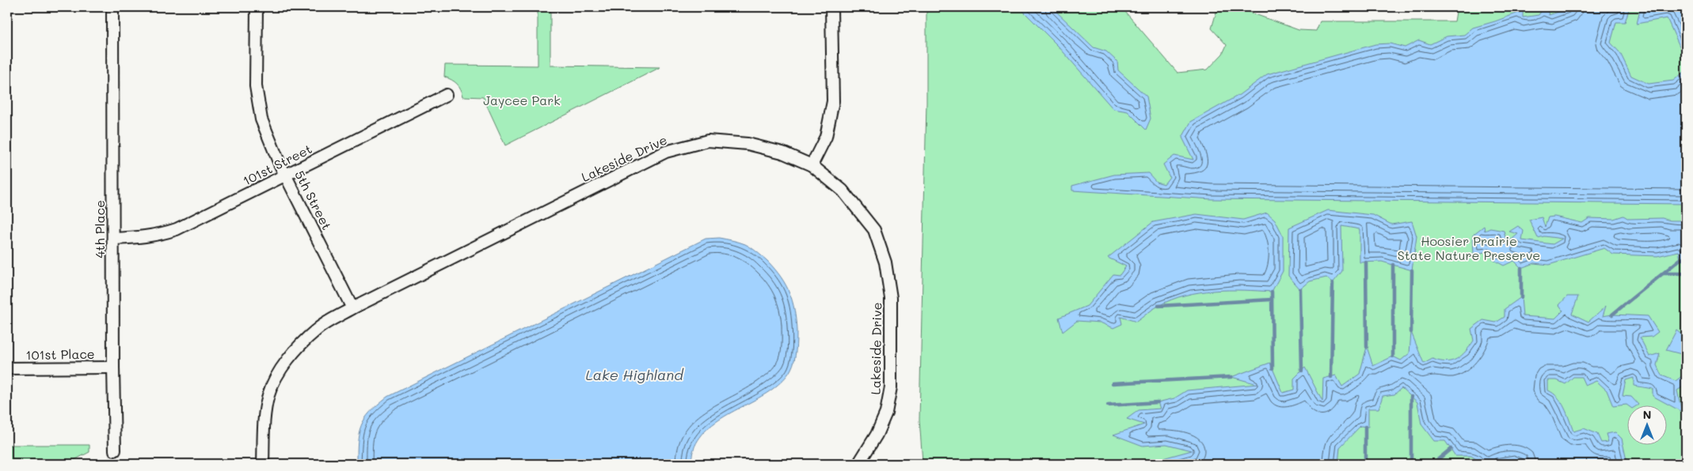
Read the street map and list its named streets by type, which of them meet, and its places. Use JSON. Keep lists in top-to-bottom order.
{
  "streets": {
    "street": [
      "Lakeside Drive",
      "101st Street",
      "5th Street",
      "4th Place",
      "101st Place"
    ]
  },
  "crossings": [
    ["Lakeside Drive", "5th Street"],
    ["101st Street", "5th Street"],
    ["101st Street", "4th Place"],
    ["4th Place", "101st Place"]
  ],
  "water": ["Lake Highland"],
  "parks": ["Jaycee Park", "Hoosier Prairie State Nature Preserve"],
  "north": "top"
}
